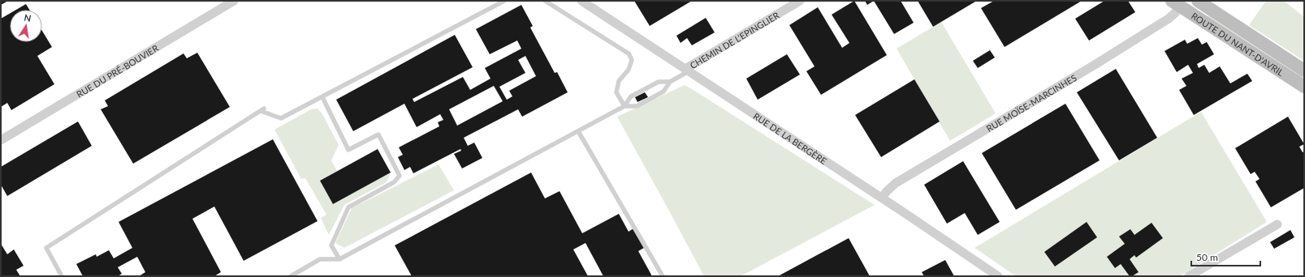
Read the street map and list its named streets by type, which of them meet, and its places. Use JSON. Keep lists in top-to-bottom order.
{
  "streets": {
    "main road": ["ROUTE DU NANT-D'AVRIL"],
    "street": [
      "CHEMIN DE L'EPINGLIER",
      "RUE DU PRÉ-BOUVIER",
      "RUE MOÏSE-MARCINHES",
      "RUE DE LA BERGÈRE"
    ]
  },
  "crossings": [
    ["CHEMIN DE L'EPINGLIER", "RUE DE LA BERGÈRE"],
    ["ROUTE DU NANT-D'AVRIL", "RUE MOÏSE-MARCINHES"],
    ["RUE MOÏSE-MARCINHES", "RUE DE LA BERGÈRE"]
  ],
  "scale_bar": "50 m",
  "north": "top"
}
